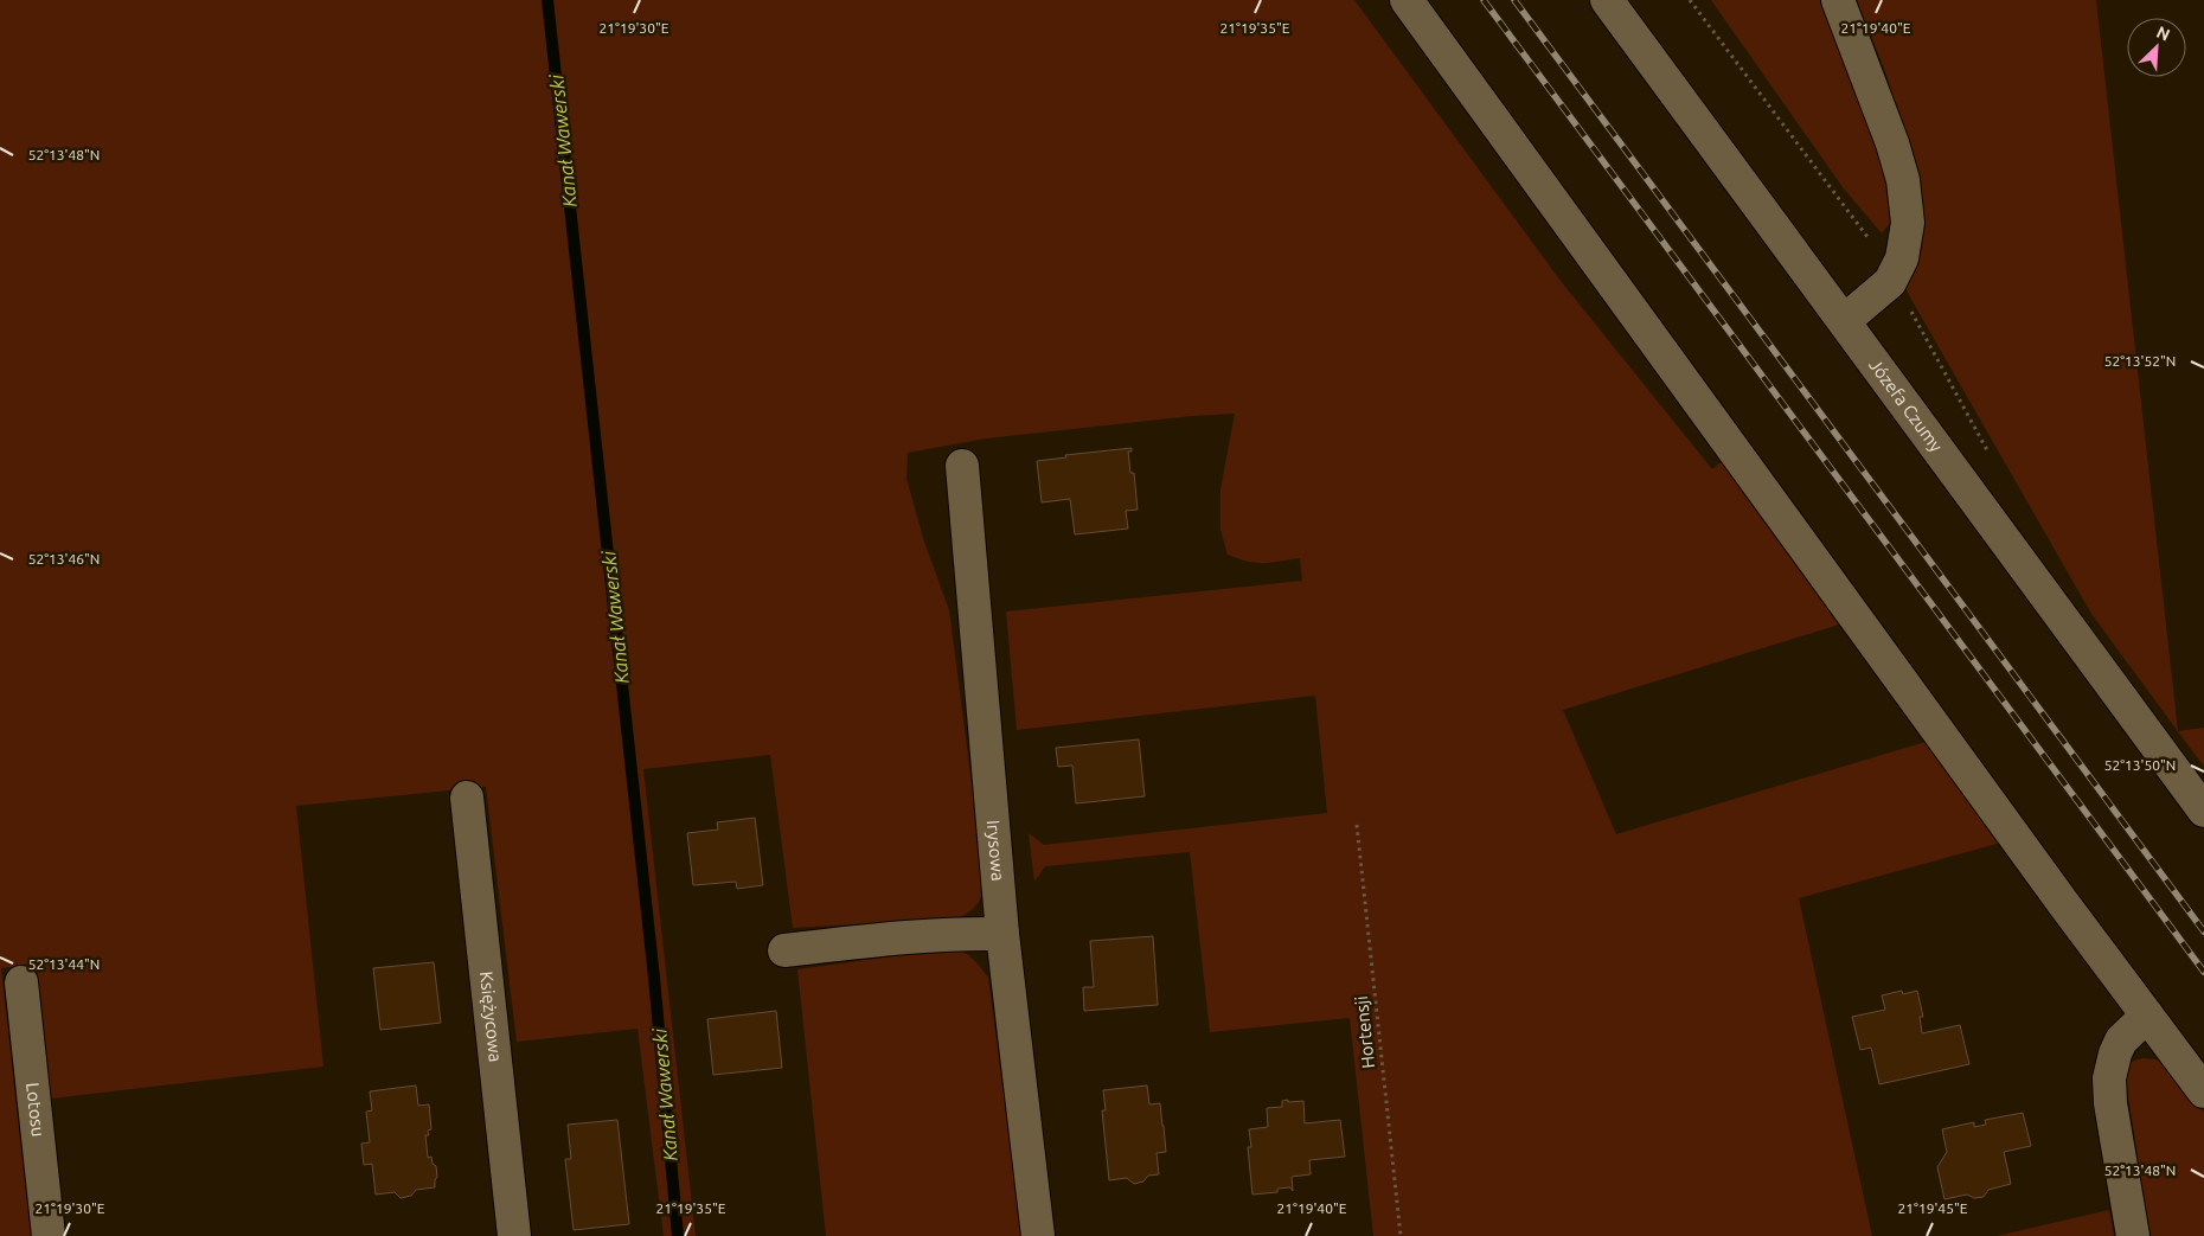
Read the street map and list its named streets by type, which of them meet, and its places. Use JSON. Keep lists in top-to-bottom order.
{
  "streets": {
    "street": [
      "Józefa Czumy",
      "Irysowa",
      "Księżycowa",
      "Lotosu"
    ],
    "path": ["Hortensji"]
  },
  "water": ["Kanał Wawerski"],
  "north": "top right",
  "coordinates": [
    "21°19'30\"E",
    "21°19'35\"E",
    "21°19'40\"E",
    "52°13'48\"N",
    "52°13'52\"N",
    "52°13'46\"N",
    "52°13'50\"N",
    "52°13'44\"N",
    "21°19'45\"E"
  ]
}
